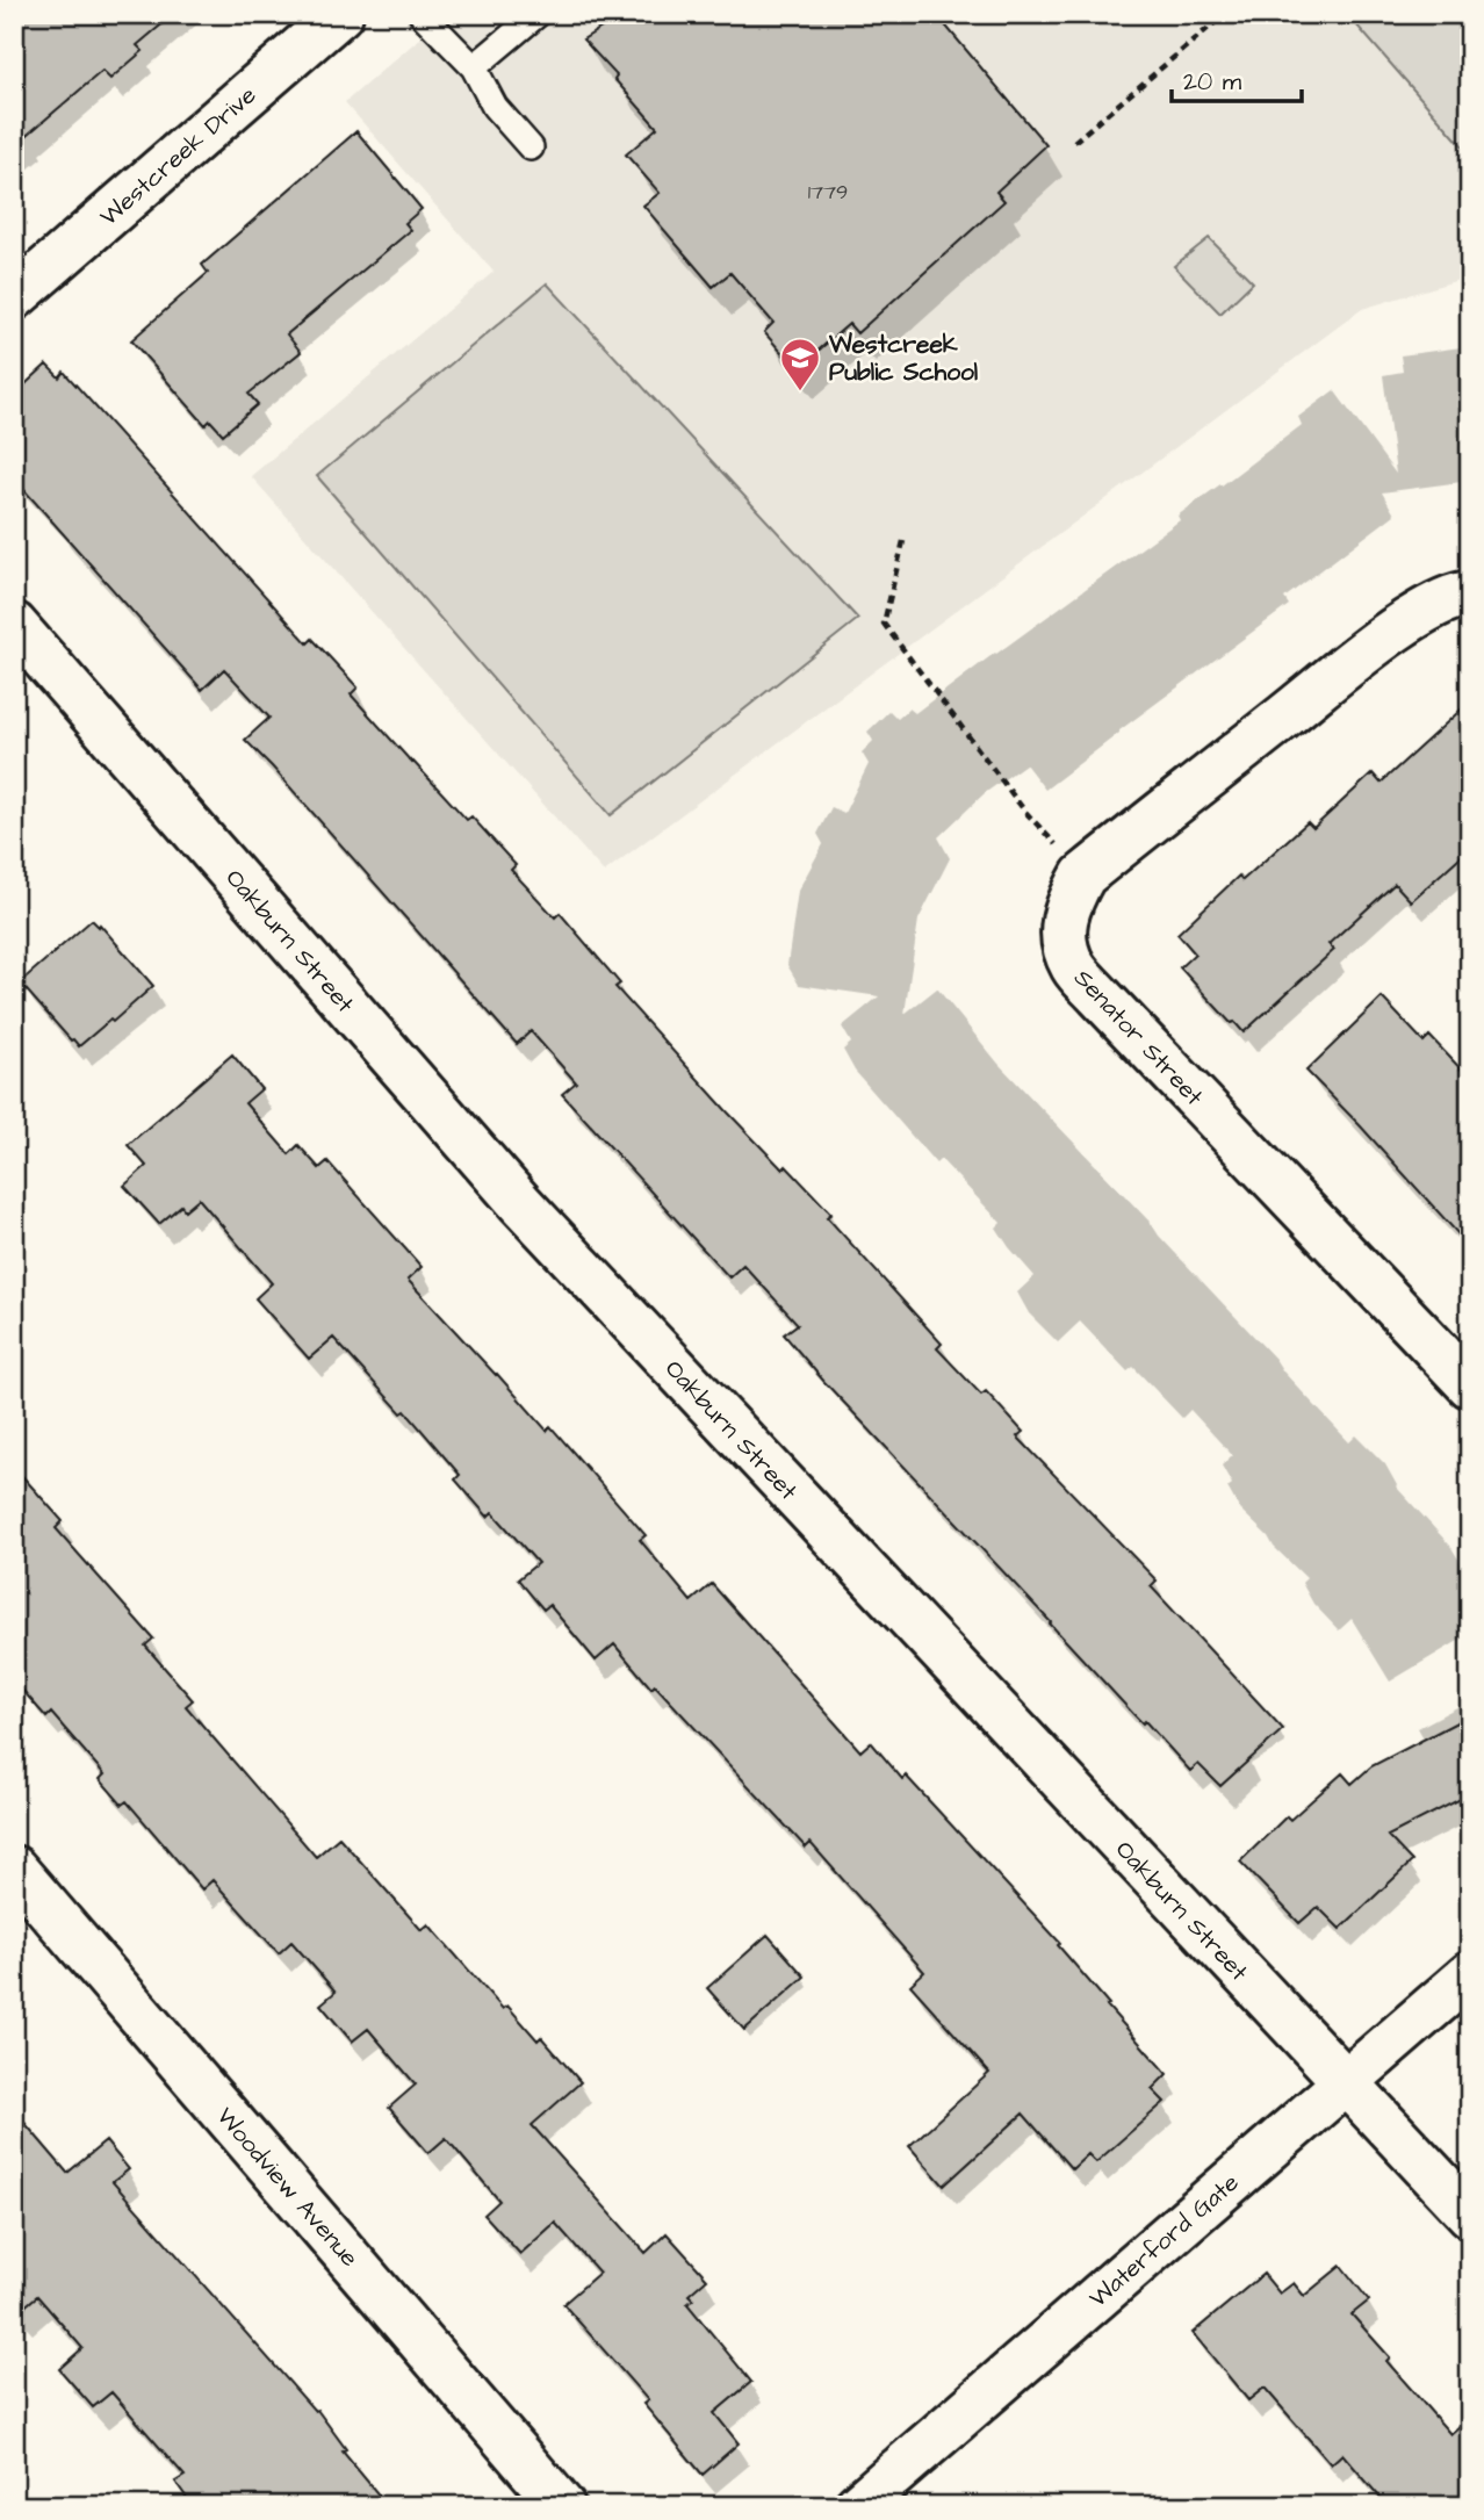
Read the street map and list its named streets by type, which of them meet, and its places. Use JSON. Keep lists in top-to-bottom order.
{
  "streets": {
    "street": [
      "Westcreek Drive",
      "Oakburn Street",
      "Senator Street",
      "Woodview Avenue",
      "Waterford Gate"
    ]
  },
  "crossings": [
    ["Oakburn Street", "Waterford Gate"]
  ],
  "places": {
    "school or university": ["Westcreek Public School"]
  },
  "house_numbers": ["1779"],
  "scale_bar": "20 m"
}
